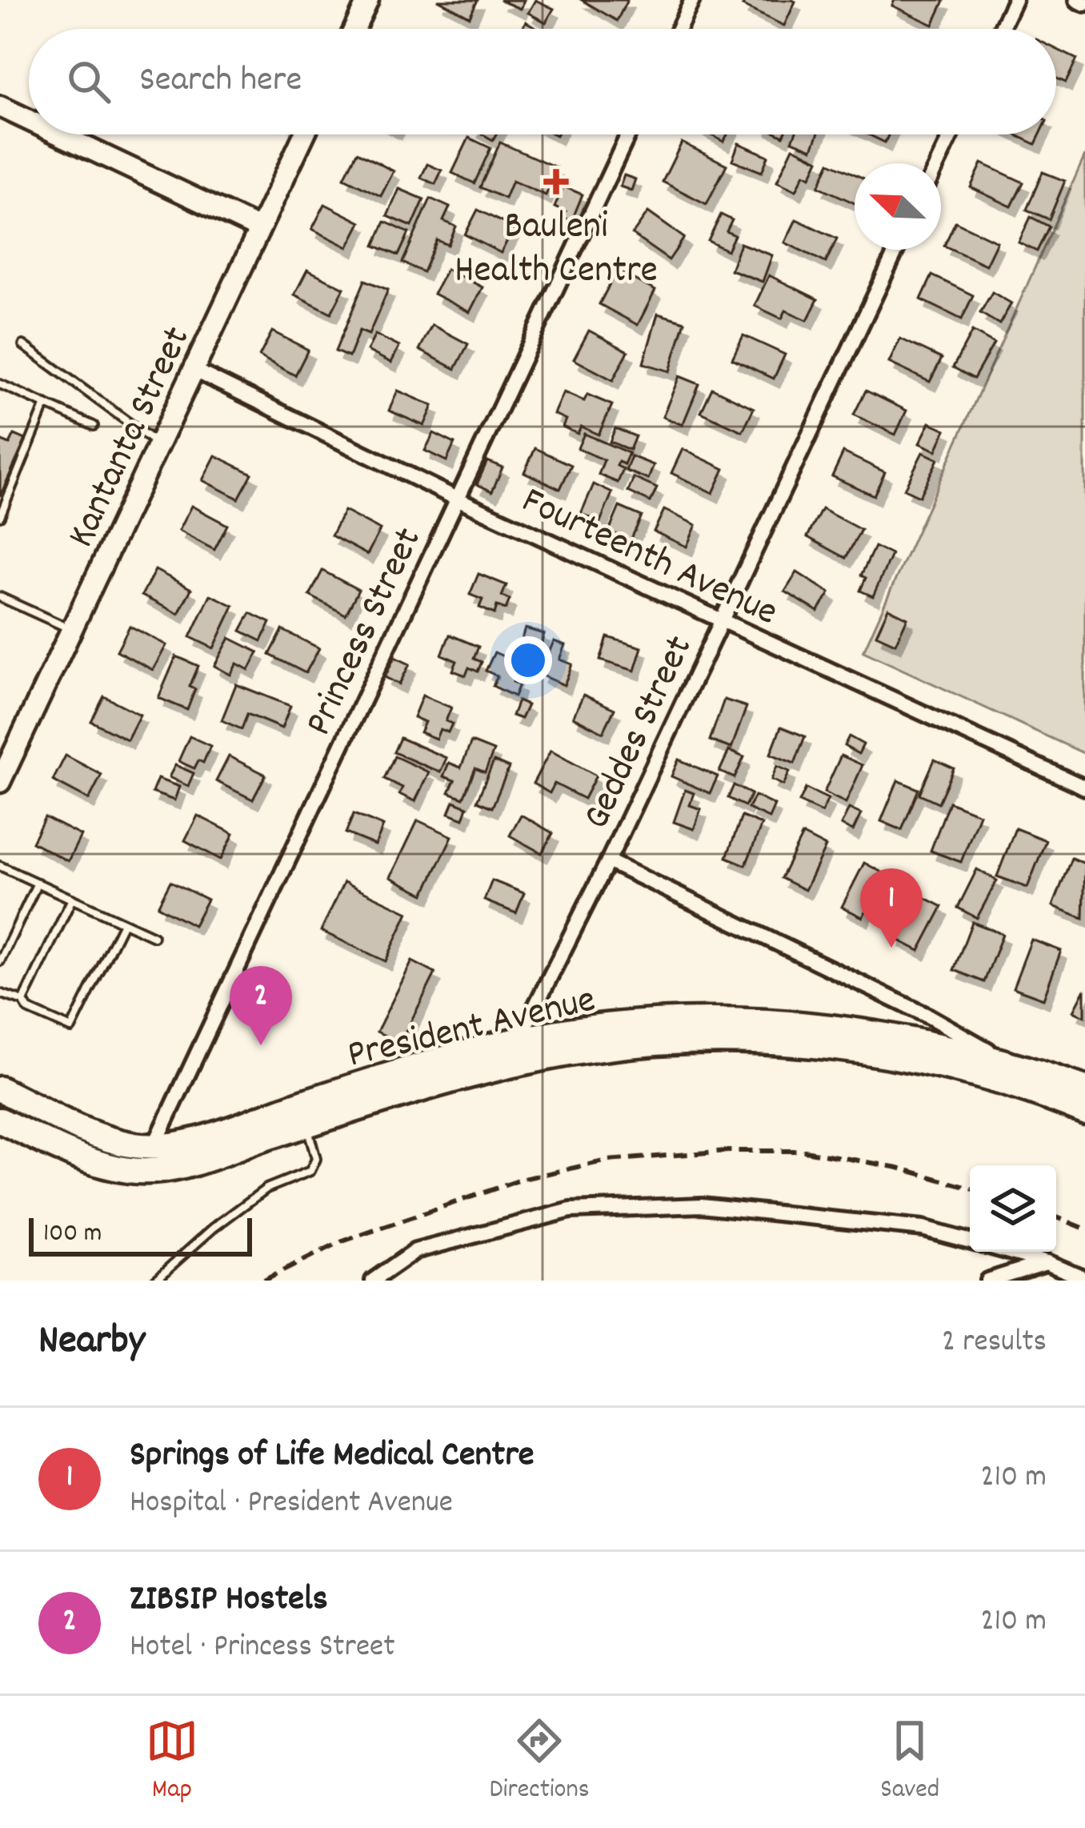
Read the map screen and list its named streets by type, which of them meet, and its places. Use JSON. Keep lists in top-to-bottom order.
{
  "streets": {
    "highway": ["President Avenue"],
    "street": [
      "Kantanta Street",
      "Fourteenth Avenue",
      "Princess Street",
      "Geddes Street"
    ]
  },
  "crossings": [
    ["Kantanta Street", "Fourteenth Avenue"],
    ["Fourteenth Avenue", "Princess Street"],
    ["Fourteenth Avenue", "Geddes Street"],
    ["Princess Street", "President Avenue"],
    ["Geddes Street", "President Avenue"]
  ],
  "places": {
    "health": ["Bauleni Health Centre"]
  },
  "scale_bar": "100 m",
  "north": "top left",
  "page": {
    "search": "Search here",
    "pins": ["1", "2"],
    "scale": "100 m",
    "heading": ["Nearby", "2 results"],
    "list": [
      {
        "mark": "1",
        "name": "Springs of Life Medical Centre",
        "note": "Hospital · President Avenue",
        "value": "210 m"
      },
      {
        "mark": "2",
        "name": "ZIBSIP Hostels",
        "note": "Hotel · Princess Street",
        "value": "210 m"
      }
    ],
    "nav": ["Map", "Directions", "Saved"]
  }
}
